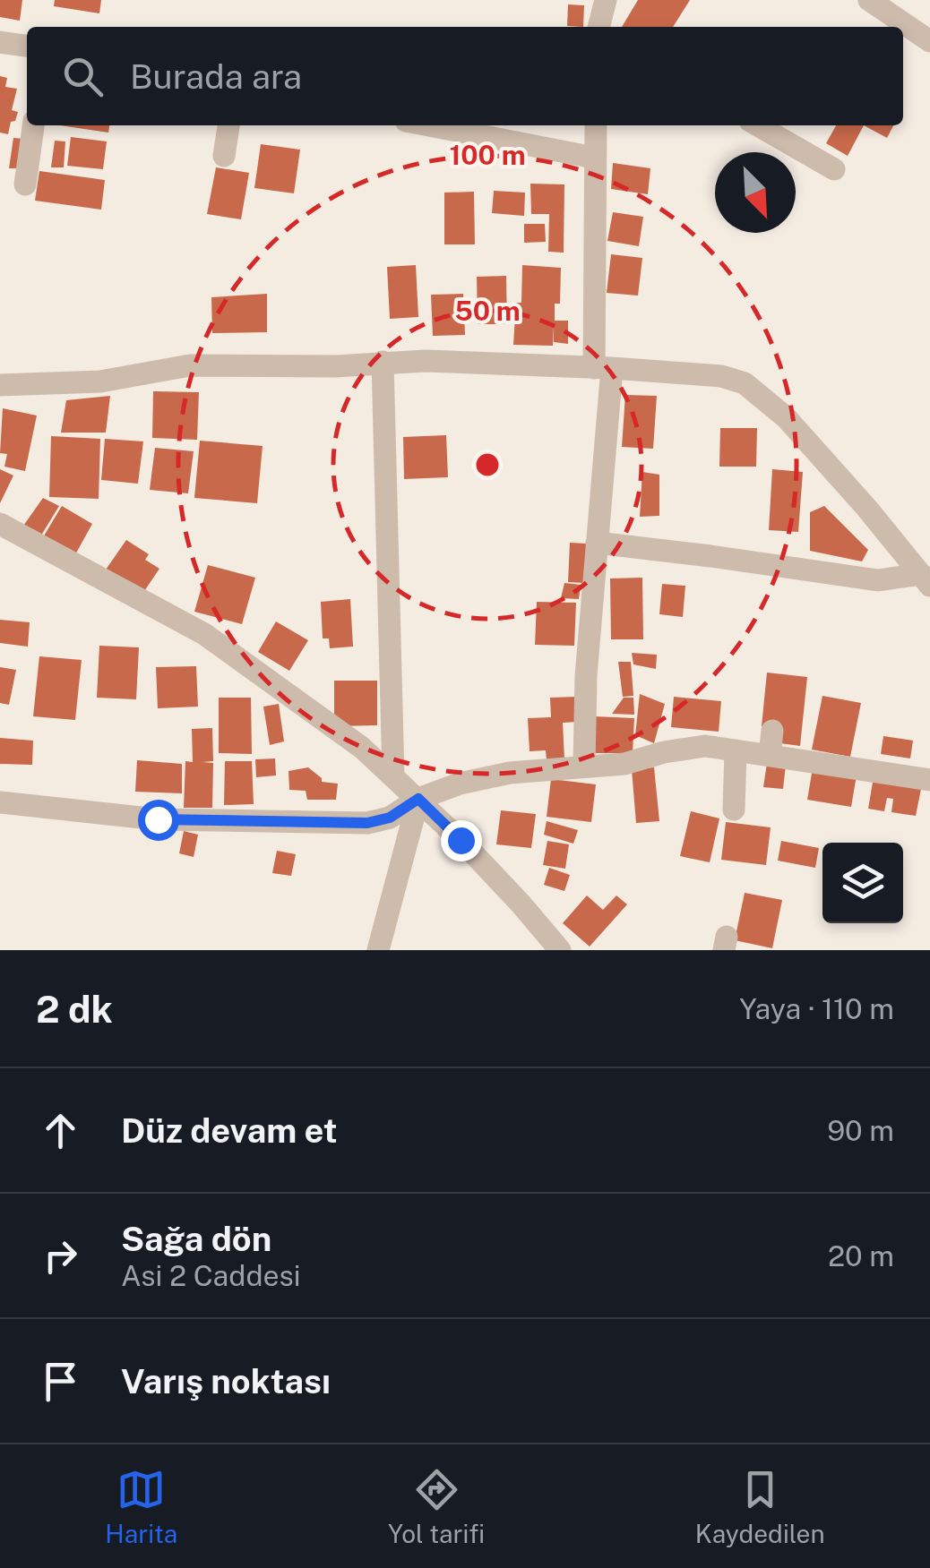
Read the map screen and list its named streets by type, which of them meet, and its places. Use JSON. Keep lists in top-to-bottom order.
{
  "north": "bottom right",
  "page": {
    "search": "Burada ara",
    "heading": ["2 dk", "Yaya · 110 m"],
    "list": [
      ["Düz devam et", "90 m"],
      ["Sağa dön", "Asi 2 Caddesi", "20 m"],
      "Varış noktası"
    ],
    "nav": ["Harita", "Yol tarifi", "Kaydedilen"]
  },
  "rings": ["100 m", "50 m"]
}
